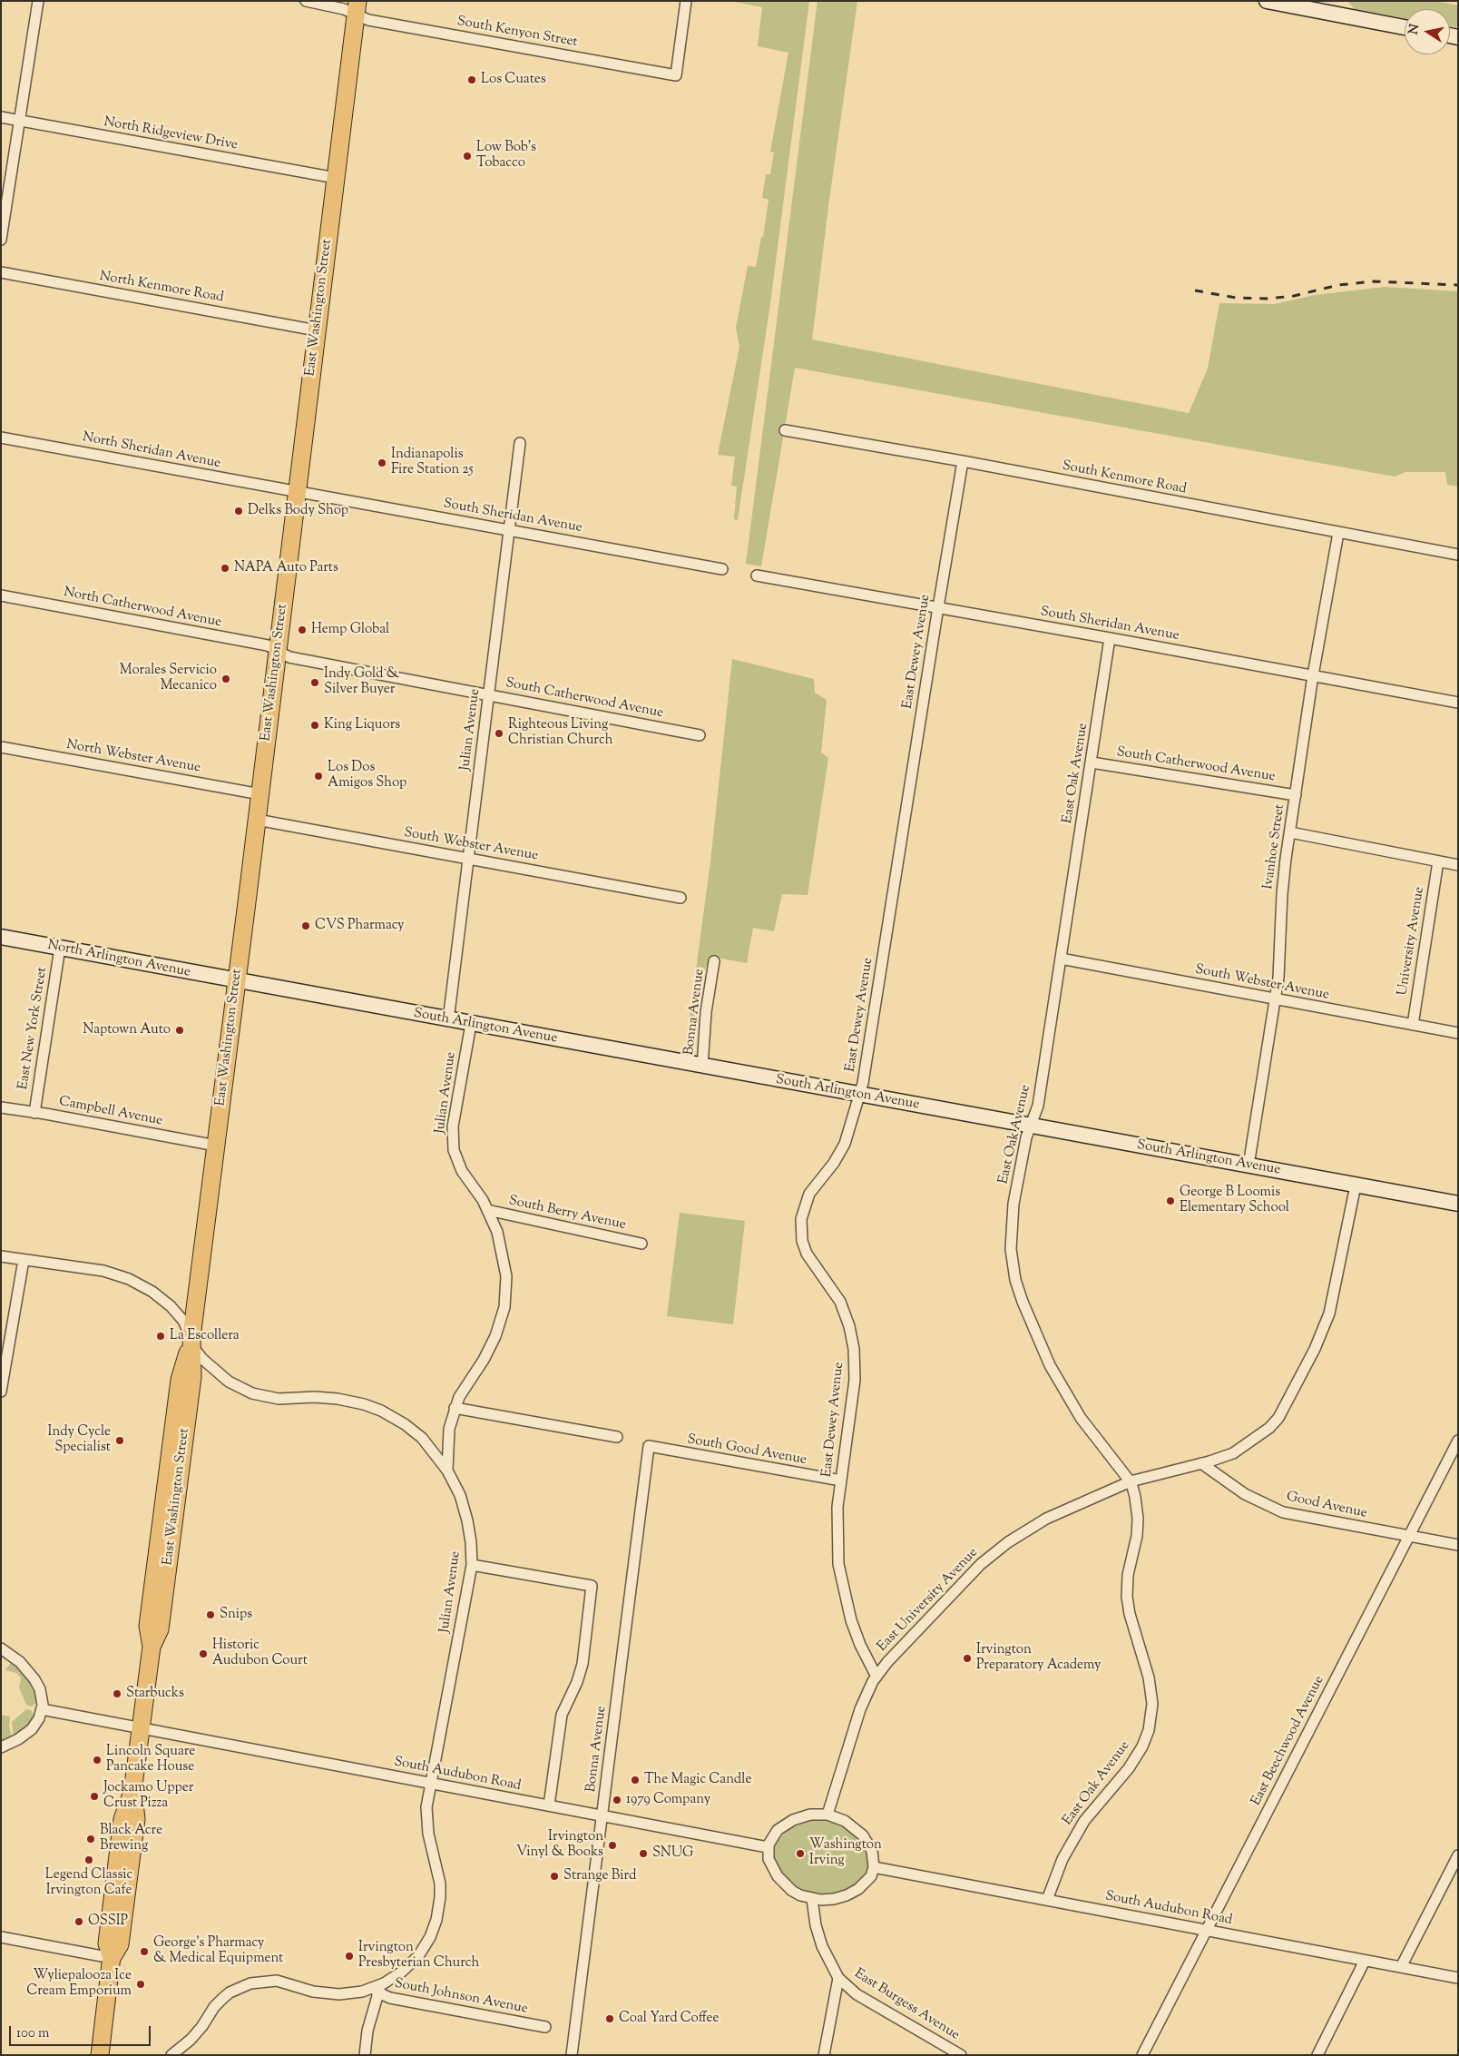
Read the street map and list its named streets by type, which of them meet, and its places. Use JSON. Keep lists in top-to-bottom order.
{
  "streets": {
    "main road": ["East Washington Street", "North Arlington Avenue", "South Arlington Avenue"],
    "street": [
      "South Kenyon Street",
      "North Ridgeview Drive",
      "North Kenmore Road",
      "North Sheridan Avenue",
      "South Kenmore Road",
      "South Sheridan Avenue",
      "North Catherwood Avenue",
      "East Dewey Avenue",
      "South Catherwood Avenue",
      "Julian Avenue",
      "North Webster Avenue",
      "East Oak Avenue",
      "South Webster Avenue",
      "Ivanhoe Street",
      "University Avenue",
      "Bonna Avenue",
      "East New York Street",
      "Campbell Avenue",
      "South Berry Avenue",
      "South Good Avenue",
      "Good Avenue",
      "East University Avenue",
      "East Beechwood Avenue",
      "South Audubon Road",
      "South Johnson Avenue",
      "East Burgess Avenue"
    ]
  },
  "crossings": [
    ["South Kenyon Street", "East Washington Street"],
    ["North Ridgeview Drive", "East Washington Street"],
    ["North Kenmore Road", "East Washington Street"],
    ["East Washington Street", "North Sheridan Avenue"],
    ["East Washington Street", "South Sheridan Avenue"],
    ["East Washington Street", "North Catherwood Avenue"],
    ["East Washington Street", "South Catherwood Avenue"],
    ["East Washington Street", "North Webster Avenue"],
    ["East Washington Street", "South Webster Avenue"],
    ["East Washington Street", "North Arlington Avenue"],
    ["East Washington Street", "South Arlington Avenue"],
    ["East Washington Street", "Campbell Avenue"],
    ["East Washington Street", "South Audubon Road"],
    ["North Sheridan Avenue", "South Sheridan Avenue"],
    ["South Kenmore Road", "East Dewey Avenue"],
    ["South Kenmore Road", "Ivanhoe Street"],
    ["South Sheridan Avenue", "East Dewey Avenue"],
    ["South Sheridan Avenue", "Julian Avenue"],
    ["South Sheridan Avenue", "East Oak Avenue"],
    ["South Sheridan Avenue", "Ivanhoe Street"],
    ["North Catherwood Avenue", "South Catherwood Avenue"],
    ["East Dewey Avenue", "South Arlington Avenue"],
    ["East Dewey Avenue", "South Good Avenue"],
    ["East Dewey Avenue", "East University Avenue"],
    ["South Catherwood Avenue", "Julian Avenue"],
    ["South Catherwood Avenue", "East Oak Avenue"],
    ["South Catherwood Avenue", "Ivanhoe Street"],
    ["Julian Avenue", "South Webster Avenue"],
    ["Julian Avenue", "South Arlington Avenue"],
    ["Julian Avenue", "South Berry Avenue"],
    ["Julian Avenue", "South Audubon Road"],
    ["Julian Avenue", "South Johnson Avenue"],
    ["East Oak Avenue", "South Webster Avenue"],
    ["East Oak Avenue", "South Arlington Avenue"],
    ["East Oak Avenue", "East University Avenue"],
    ["East Oak Avenue", "South Audubon Road"],
    ["South Webster Avenue", "Ivanhoe Street"],
    ["South Webster Avenue", "University Avenue"],
    ["Ivanhoe Street", "South Arlington Avenue"],
    ["North Arlington Avenue", "South Arlington Avenue"],
    ["North Arlington Avenue", "East New York Street"],
    ["Bonna Avenue", "South Arlington Avenue"],
    ["Bonna Avenue", "South Good Avenue"],
    ["Bonna Avenue", "South Audubon Road"],
    ["South Arlington Avenue", "East University Avenue"],
    ["East New York Street", "Campbell Avenue"],
    ["Good Avenue", "East University Avenue"],
    ["Good Avenue", "East Beechwood Avenue"],
    ["East University Avenue", "South Audubon Road"],
    ["East Beechwood Avenue", "South Audubon Road"]
  ],
  "places": [
    "Los Cuates",
    "Low Bob's Tobacco",
    "Indianapolis Fire Station 25",
    "Delks Body Shop",
    "NAPA Auto Parts",
    "Hemp Global",
    "Morales Servicio Mecanico",
    "Indy Gold & Silver Buyer",
    "King Liquors",
    "Righteous Living Christian Church",
    "Los Dos Amigos Shop",
    "CVS Pharmacy",
    "Naptown Auto",
    "George B Loomis Elementary School",
    "La Escollera",
    "Indy Cycle Specialist",
    "Snips",
    "Historic Audubon Court",
    "Irvington Preparatory Academy",
    "Starbucks",
    "Lincoln Square Pancake House",
    "The Magic Candle",
    "Jockamo Upper Crust Pizza",
    "1979 Company",
    "Black Acre Brewing",
    "Irvington Vinyl & Books",
    "SNUG",
    "Washington Irving",
    "Legend Classic Irvington Cafe",
    "Strange Bird",
    "OSSIP",
    "George's Pharmacy & Medical Equipment",
    "Irvington Presbyterian Church",
    "Wyliepalooza Ice Cream Emporium",
    "Coal Yard Coffee"
  ],
  "scale_bar": "100 m",
  "north": "left"
}
